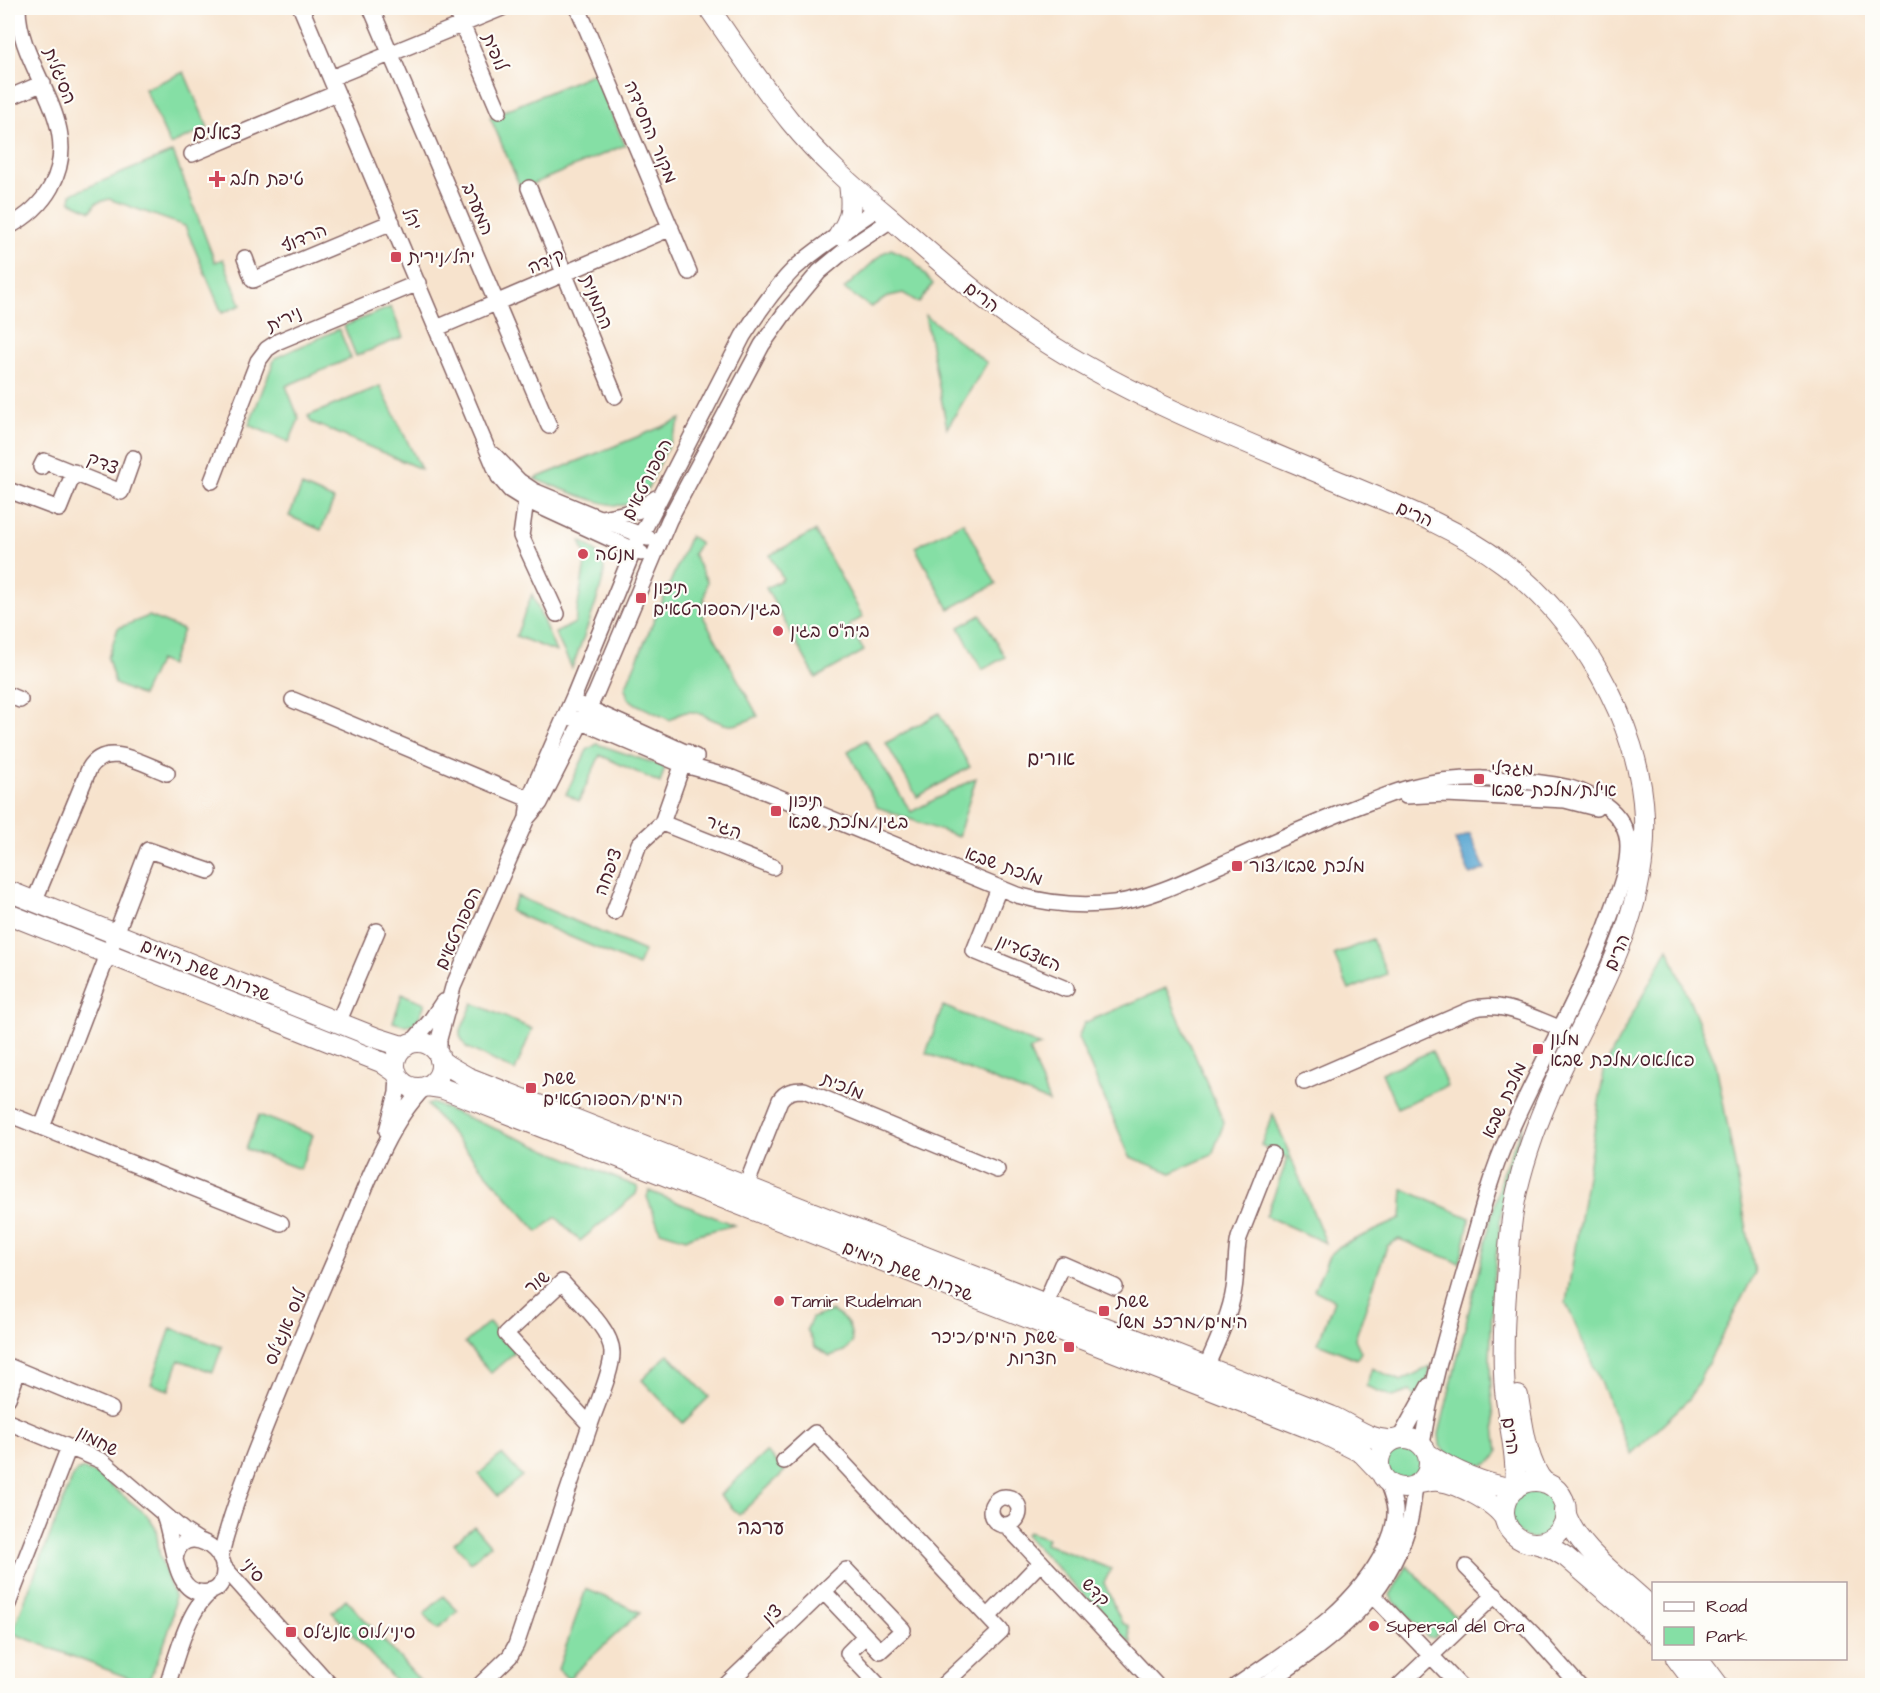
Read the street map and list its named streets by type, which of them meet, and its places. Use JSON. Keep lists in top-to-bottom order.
{
  "streets": {
    "main road": ["הרים", "שדרות ששת הימים"],
    "street": [
      "לופית",
      "הסיגלית",
      "מקור החסידה",
      "המערב",
      "יהל",
      "הרדוף",
      "קידה",
      "החמנית",
      "נירית",
      "צדק",
      "הספורטאים",
      "הגיר",
      "מלכת שבא",
      "ציפחה",
      "האצטדיון",
      "מלכית",
      "שור",
      "לוס אנג'לס",
      "שחמון",
      "סיני",
      "קדש",
      "צין"
    ]
  },
  "crossings": [
    ["מקור החסידה", "קידה"],
    ["המערב", "קידה"],
    ["יהל", "הרדוף"],
    ["יהל", "קידה"],
    ["יהל", "נירית"],
    ["יהל", "הספורטאים"],
    ["קידה", "החמנית"],
    ["הרים", "הספורטאים"],
    ["הספורטאים", "מלכת שבא"],
    ["הספורטאים", "שדרות ששת הימים"],
    ["הספורטאים", "לוס אנג'לס"],
    ["הגיר", "ציפחה"],
    ["מלכת שבא", "האצטדיון"],
    ["מלכת שבא", "שדרות ששת הימים"],
    ["שדרות ששת הימים", "מלכית"],
    ["שדרות ששת הימים", "לוס אנג'לס"],
    ["לוס אנג'לס", "שחמון"],
    ["לוס אנג'לס", "סיני"],
    ["שחמון", "סיני"]
  ],
  "districts": ["צאלים", "אורים", "ערבה"],
  "places": {
    "health": ["טיפת חלב"],
    "transit": [
      "יהל/נירית",
      "תיכון בגין/הספורטאים",
      "מגדלי אילת/מלכת שבא",
      "תיכון בגין/מלכת שבא",
      "מלכת שבא/צור",
      "מלון פאלאס/מלכת שבא",
      "ששת הימים/הספורטאים",
      "ששת הימים/מרכז משל",
      "ששת הימים/כיכר חצרות",
      "סיני/לוס אנג׳לס"
    ],
    "other": [
      "מנטה",
      "ביה\"ס בגין",
      "Tamir Rudelman",
      "Supersal del Ora"
    ]
  },
  "legend": ["Road", "Park"]
}
